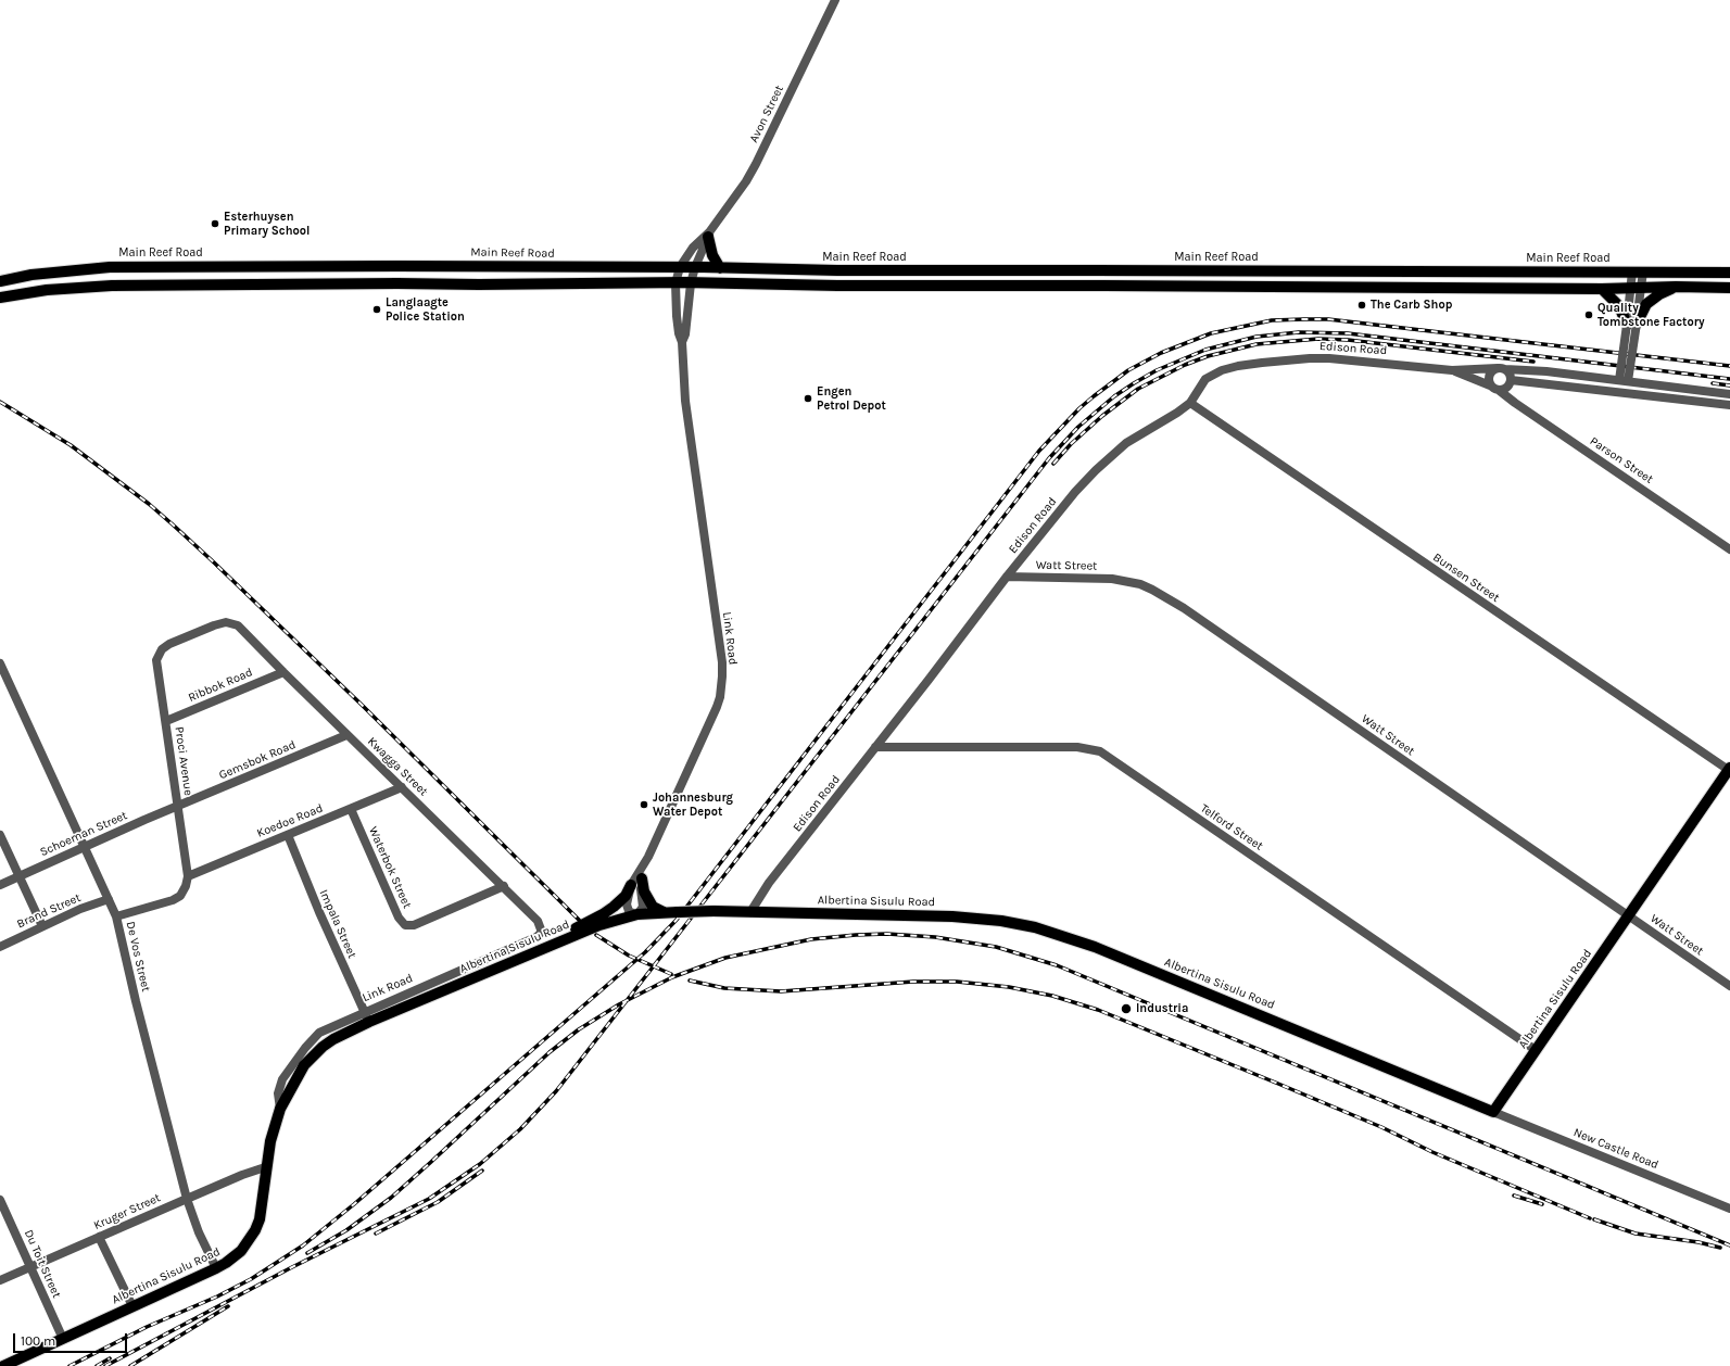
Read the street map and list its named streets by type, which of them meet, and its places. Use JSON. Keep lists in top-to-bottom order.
{
  "streets": {
    "main road": ["Main Reef Road", "Albertina Sisulu Road"],
    "street": [
      "Avon Street",
      "Edison Road",
      "Parson Street",
      "Watt Street",
      "Bunsen Street",
      "Link Road",
      "Ribbok Road",
      "Gemsbok Road",
      "Proci Avenue",
      "Kwagga Street",
      "Koedoe Road",
      "Telford Street",
      "Schoeman Street",
      "Waterbok Street",
      "Brand Street",
      "Impala Street",
      "De Vos Street",
      "New Castle Road",
      "Kruger Street",
      "Du Toit Street"
    ]
  },
  "crossings": [
    ["Avon Street", "Main Reef Road"],
    ["Avon Street", "Link Road"],
    ["Edison Road", "Parson Street"],
    ["Edison Road", "Watt Street"],
    ["Edison Road", "Bunsen Street"],
    ["Edison Road", "Telford Street"],
    ["Edison Road", "Albertina Sisulu Road"],
    ["Watt Street", "Albertina Sisulu Road"],
    ["Bunsen Street", "Albertina Sisulu Road"],
    ["Link Road", "Kwagga Street"],
    ["Link Road", "Albertina Sisulu Road"],
    ["Link Road", "Impala Street"],
    ["Ribbok Road", "Proci Avenue"],
    ["Ribbok Road", "Kwagga Street"],
    ["Gemsbok Road", "Proci Avenue"],
    ["Gemsbok Road", "Kwagga Street"],
    ["Gemsbok Road", "Schoeman Street"],
    ["Proci Avenue", "Kwagga Street"],
    ["Proci Avenue", "Koedoe Road"],
    ["Proci Avenue", "Schoeman Street"],
    ["Proci Avenue", "De Vos Street"],
    ["Kwagga Street", "Koedoe Road"],
    ["Kwagga Street", "Waterbok Street"],
    ["Koedoe Road", "Waterbok Street"],
    ["Koedoe Road", "Impala Street"],
    ["Telford Street", "Albertina Sisulu Road"],
    ["Schoeman Street", "De Vos Street"],
    ["Albertina Sisulu Road", "Impala Street"],
    ["Albertina Sisulu Road", "De Vos Street"],
    ["Albertina Sisulu Road", "New Castle Road"],
    ["Albertina Sisulu Road", "Kruger Street"],
    ["Albertina Sisulu Road", "Du Toit Street"],
    ["Brand Street", "De Vos Street"],
    ["De Vos Street", "Kruger Street"],
    ["Kruger Street", "Du Toit Street"]
  ],
  "places": [
    "Esterhuysen Primary School",
    "The Carb Shop",
    "Langlaagte Police Station",
    "Quality Tombstone Factory",
    "Engen Petrol Depot",
    "Johannesburg Water Depot",
    "Industria"
  ],
  "scale_bar": "100 m"
}
